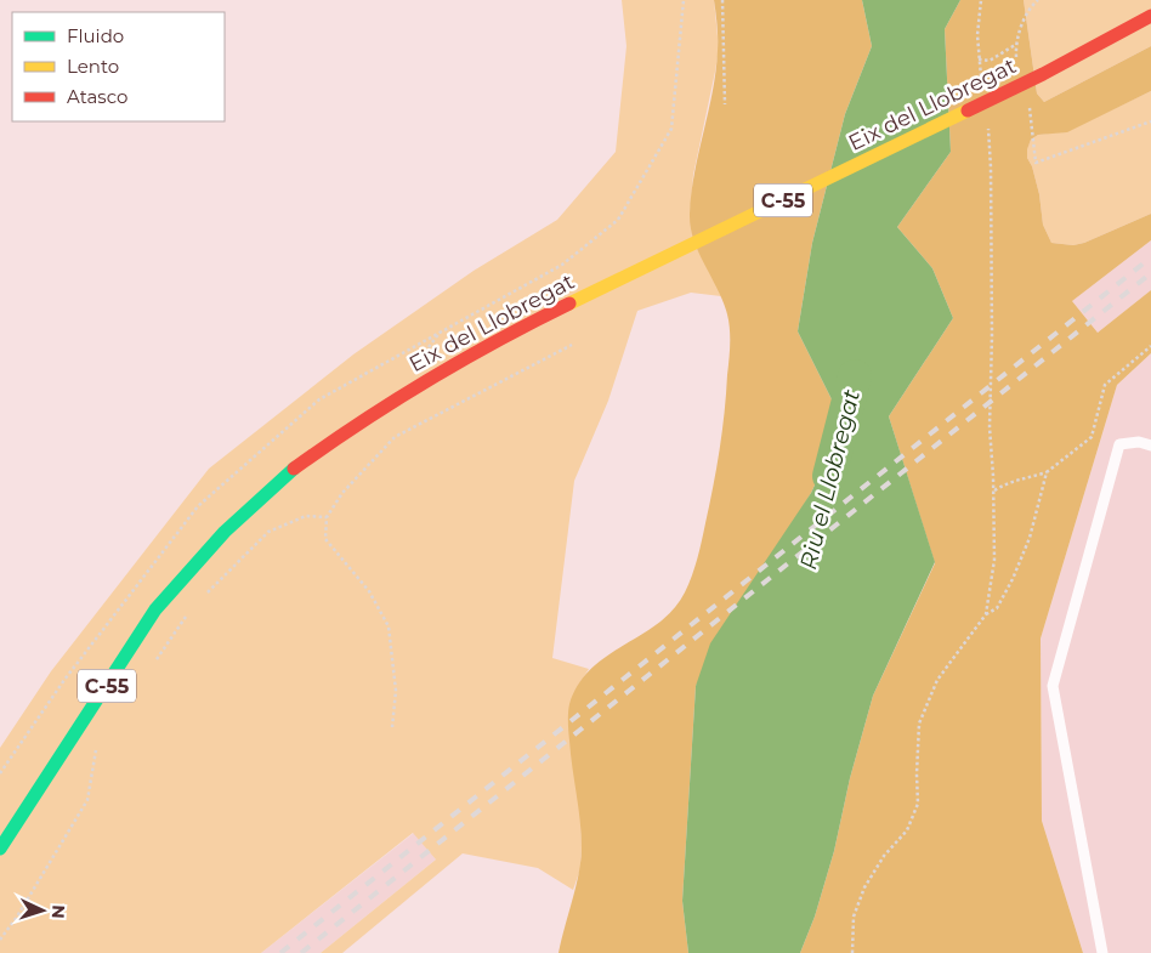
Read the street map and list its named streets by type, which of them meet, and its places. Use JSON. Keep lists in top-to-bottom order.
{
  "streets": {
    "highway": ["Eix del Llobregat", "C-55"]
  },
  "water": ["Riu el Llobregat"],
  "legend": ["Fluido", "Lento", "Atasco"],
  "north": "right"
}
